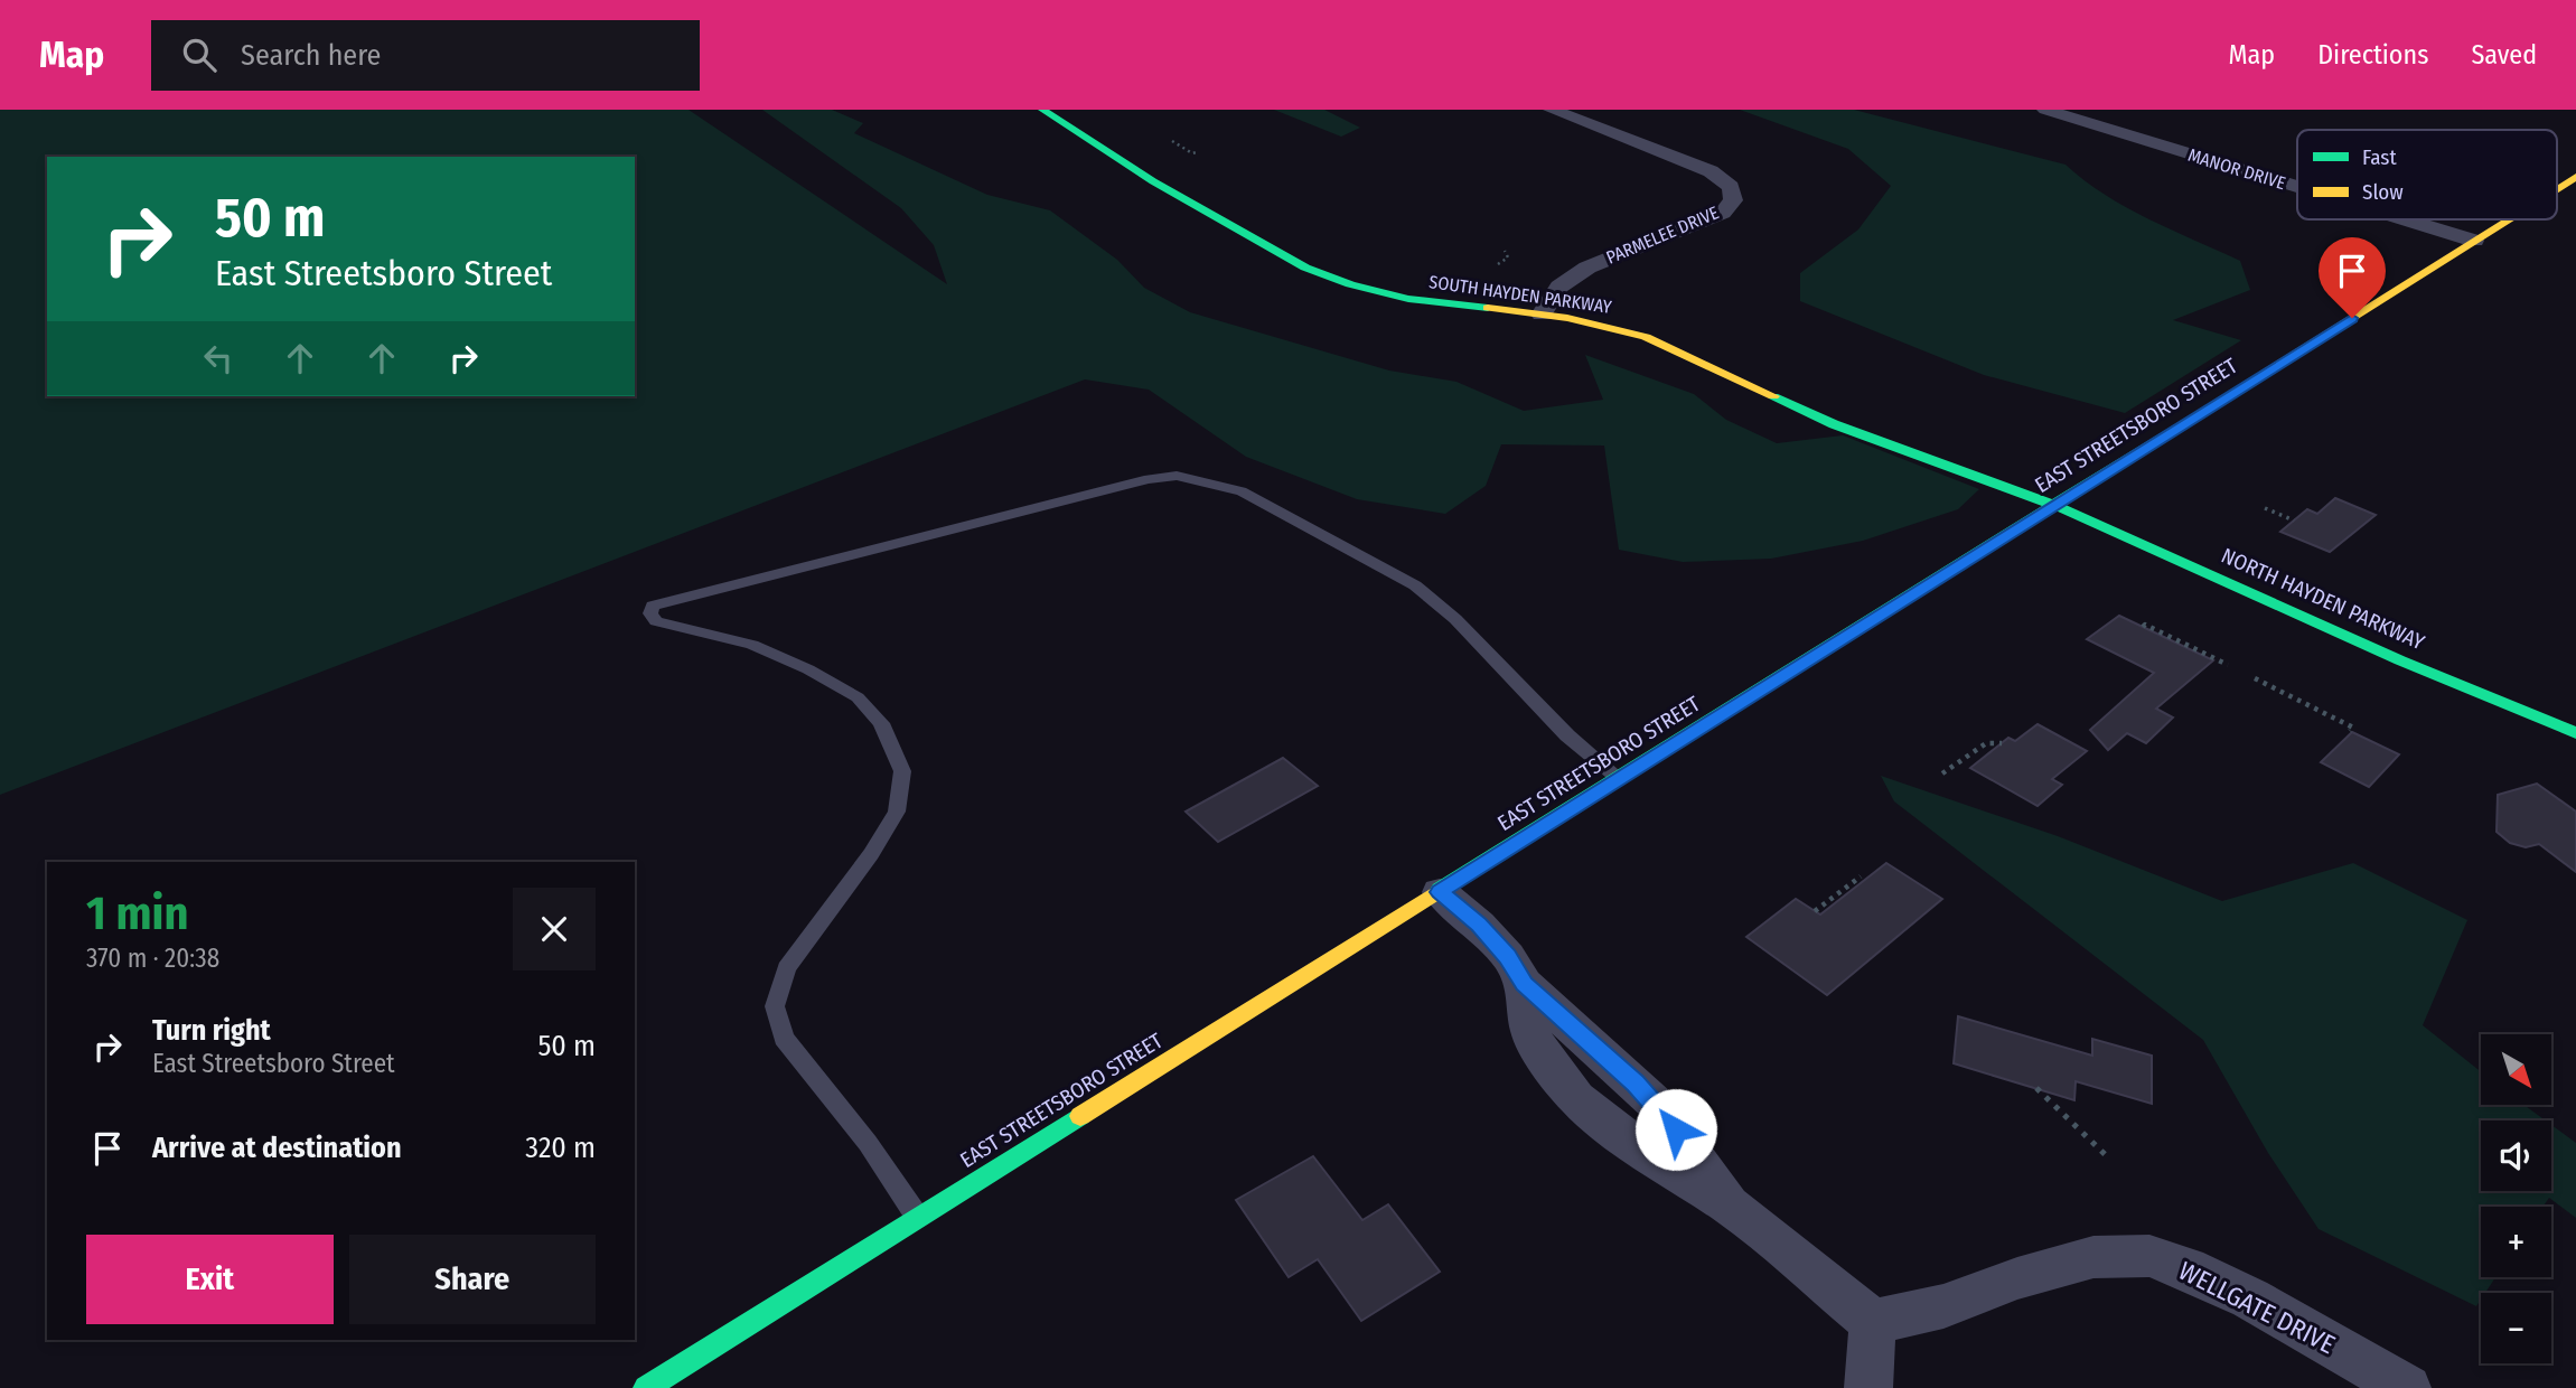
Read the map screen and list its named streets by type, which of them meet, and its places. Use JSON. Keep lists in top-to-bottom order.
{
  "streets": {
    "main road": ["SOUTH HAYDEN PARKWAY", "EAST STREETSBORO STREET", "NORTH HAYDEN PARKWAY"],
    "street": ["MANOR DRIVE", "PARMELEE DRIVE", "WELLGATE DRIVE"]
  },
  "crossings": [
    ["MANOR DRIVE", "EAST STREETSBORO STREET"],
    ["PARMELEE DRIVE", "SOUTH HAYDEN PARKWAY"],
    ["SOUTH HAYDEN PARKWAY", "EAST STREETSBORO STREET"],
    ["SOUTH HAYDEN PARKWAY", "NORTH HAYDEN PARKWAY"],
    ["EAST STREETSBORO STREET", "NORTH HAYDEN PARKWAY"]
  ],
  "legend": ["Fast", "Slow"],
  "north": "bottom right",
  "page": {
    "header": "Map",
    "search": "Search here",
    "nav": ["Map", "Directions", "Saved"],
    "turn": ["50 m", "East Streetsboro Street"],
    "heading": ["1 min", "370 m · 20:38"],
    "list": [
      {
        "name": "Turn right",
        "note": "East Streetsboro Street",
        "value": "50 m"
      },
      {
        "name": "Arrive at destination",
        "value": "320 m"
      }
    ],
    "map_buttons": ["+", "−"],
    "buttons": ["Exit", "Share"]
  }
}
